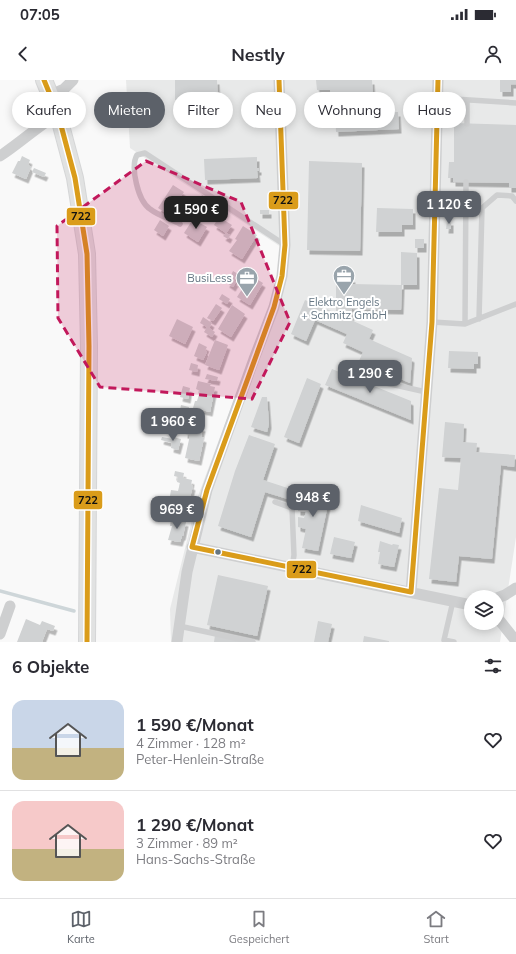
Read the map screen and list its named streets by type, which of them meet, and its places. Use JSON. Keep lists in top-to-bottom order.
{
  "places": {
    "office": ["Elektro Engels + Schmitz GmbH", "BusiLess"]
  },
  "lines": ["transit line 722"],
  "page": {
    "status": "07:05",
    "header": "Nestly",
    "chip": [
      "Kaufen",
      "Mieten",
      "Filter",
      "Neu",
      "Wohnung",
      "Haus"
    ],
    "price": [
      "1 120 €",
      "1 590 €",
      "1 290 €",
      "1 960 €",
      "948 €",
      "969 €"
    ],
    "heading": "6 Objekte",
    "list": [
      {
        "name": "1 590 €/Monat",
        "note": "4 Zimmer · 128 m² · Peter-Henlein-Straße"
      },
      {
        "name": "1 290 €/Monat",
        "note": "3 Zimmer · 89 m² · Hans-Sachs-Straße"
      }
    ],
    "tabs": ["Karte", "Gespeichert", "Start"]
  }
}
